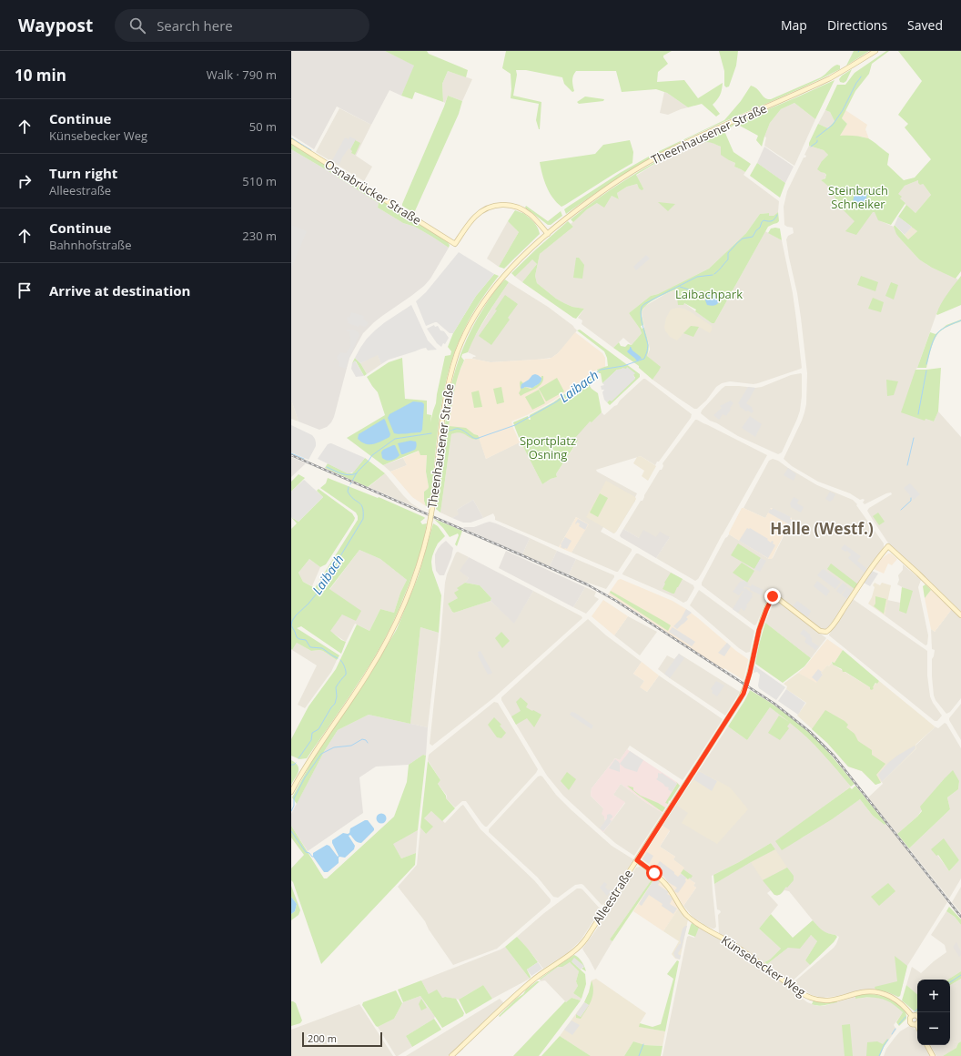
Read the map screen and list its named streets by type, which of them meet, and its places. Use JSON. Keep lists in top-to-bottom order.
{
  "streets": {
    "main road": [
      "Theenhausener Straße",
      "Osnabrücker Straße",
      "Alleestraße",
      "Künsebecker Weg"
    ]
  },
  "crossings": [
    ["Theenhausener Straße", "Osnabrücker Straße"],
    ["Alleestraße", "Künsebecker Weg"]
  ],
  "districts": ["Halle (Westf.)"],
  "water": ["Laibach"],
  "parks": ["Steinbruch Schneiker", "Laibachpark", "Sportplatz Osning"],
  "scale_bar": "200 m",
  "page": {
    "header": "Waypost",
    "search": "Search here",
    "nav": ["Map", "Directions", "Saved"],
    "heading": ["10 min", "Walk · 790 m"],
    "list": [
      ["Continue", "Künsebecker Weg", "50 m"],
      ["Turn right", "Alleestraße", "510 m"],
      ["Continue", "Bahnhofstraße", "230 m"],
      "Arrive at destination"
    ],
    "map_buttons": ["+", "−"],
    "scale": "200 m"
  }
}
